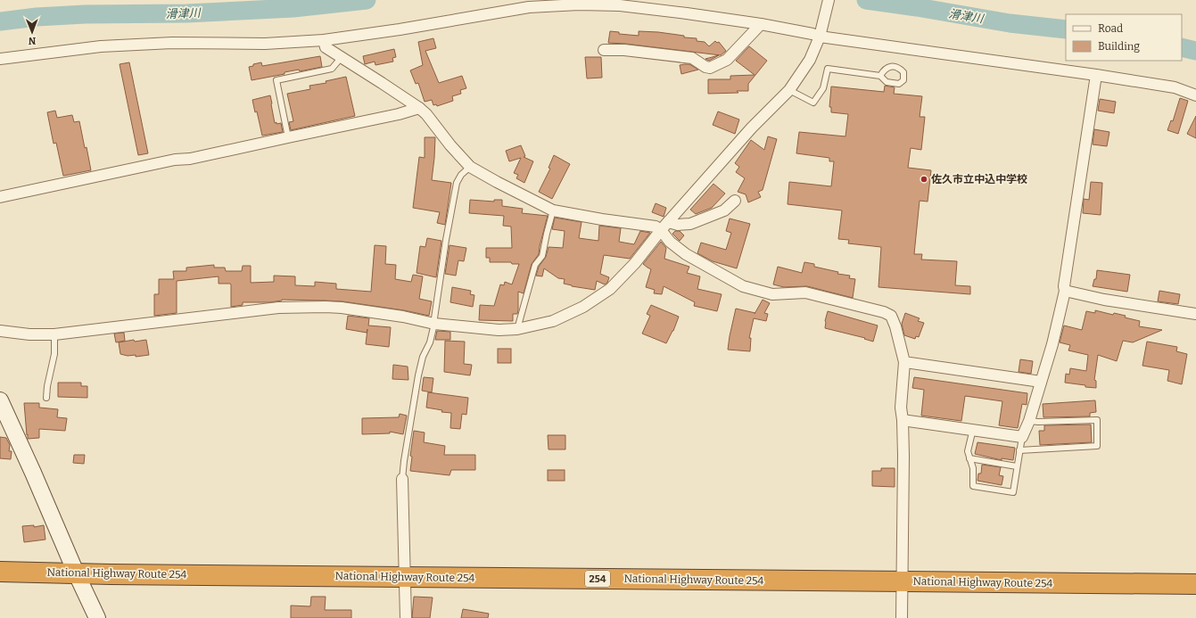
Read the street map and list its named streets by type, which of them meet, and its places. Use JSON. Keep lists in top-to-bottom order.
{
  "streets": {
    "highway": ["National Highway Route 254", "254"]
  },
  "water": ["滑津川"],
  "places": ["佐久市立中込中学校"],
  "legend": ["Road", "Building"],
  "north": "bottom"
}
